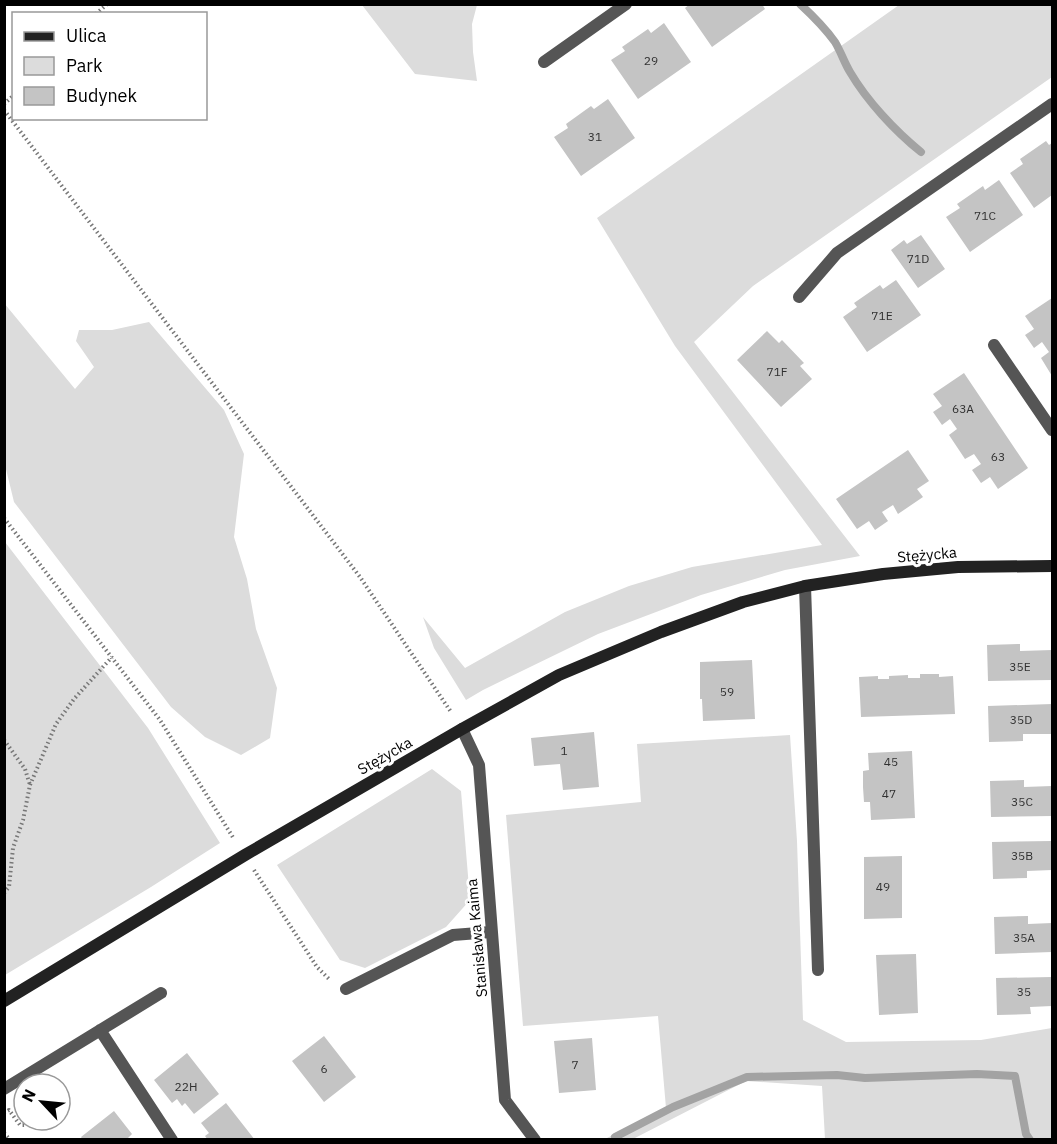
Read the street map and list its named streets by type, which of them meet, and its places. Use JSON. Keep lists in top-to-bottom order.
{
  "streets": {
    "street": ["Stężycka", "Stanisława Kaima"]
  },
  "crossings": [
    ["Stężycka", "Stanisława Kaima"]
  ],
  "house_numbers": [
    "29",
    "31",
    "71C",
    "71D",
    "71E",
    "71F",
    "63A",
    "63",
    "35E",
    "59",
    "35D",
    "1",
    "45",
    "47",
    "35C",
    "35B",
    "49",
    "35A",
    "35",
    "7",
    "6",
    "22H"
  ],
  "legend": ["Ulica", "Park", "Budynek"],
  "north": "top left"
}
